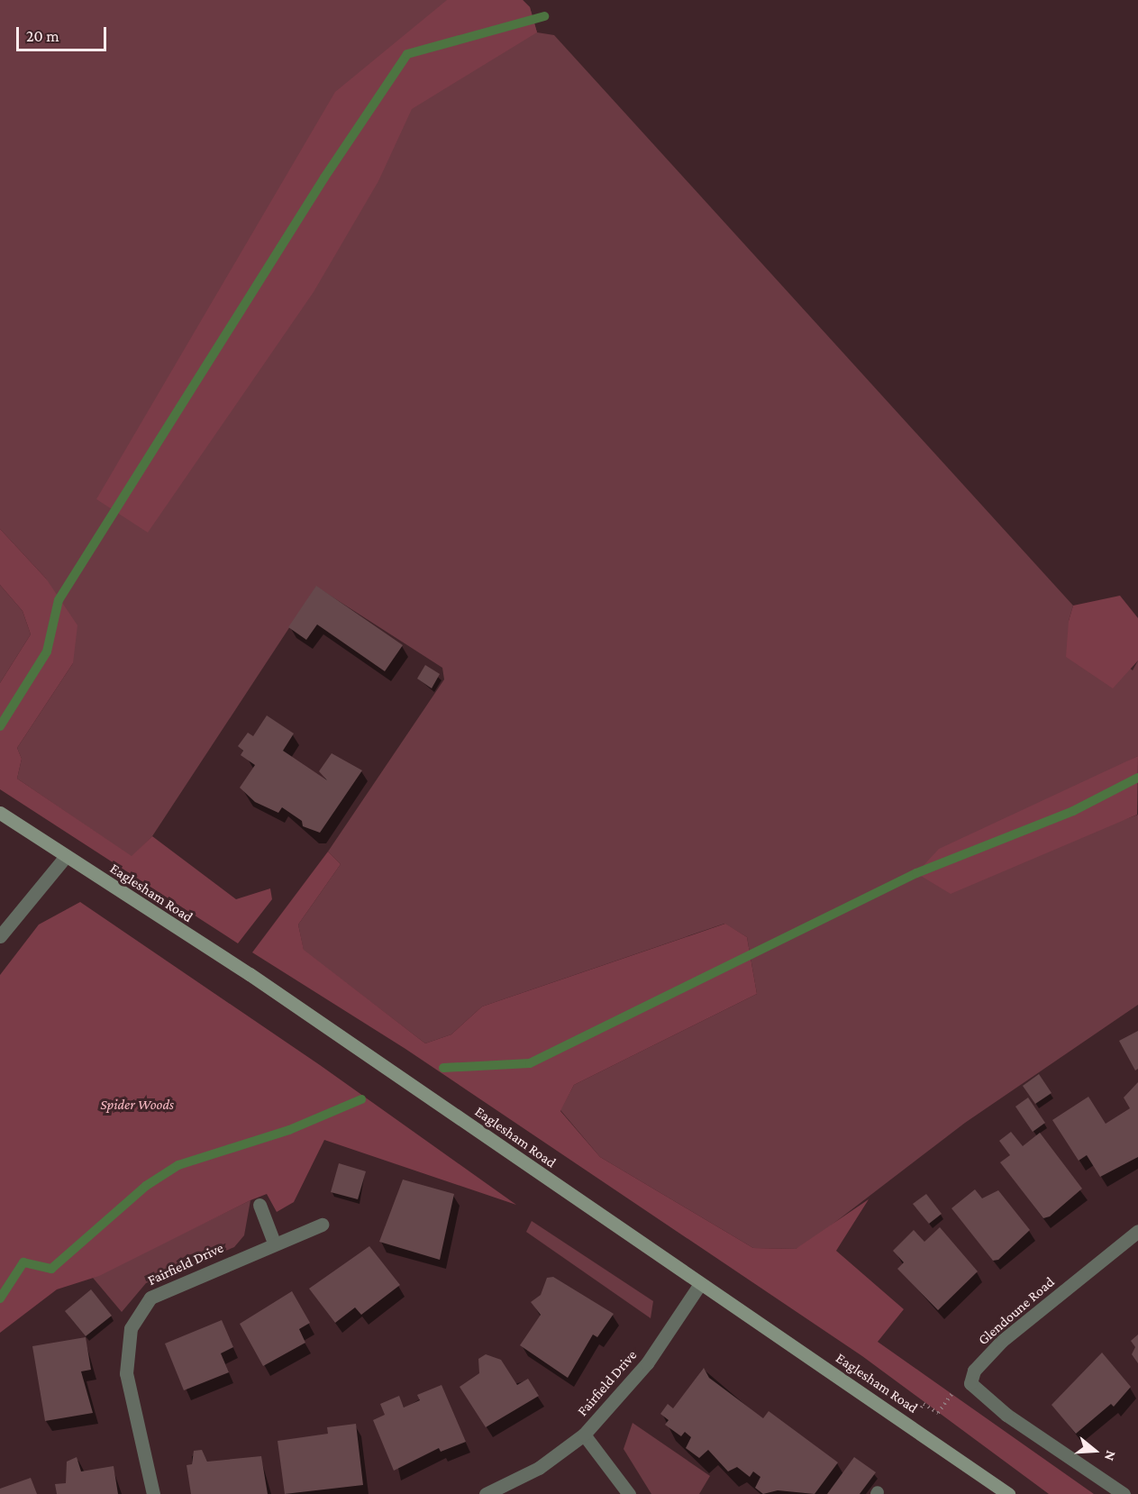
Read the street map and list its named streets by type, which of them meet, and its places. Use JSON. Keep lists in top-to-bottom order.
{
  "streets": {
    "main road": ["Eaglesham Road"],
    "street": ["Fairfield Drive", "Glendoune Road"]
  },
  "crossings": [
    ["Eaglesham Road", "Fairfield Drive"]
  ],
  "parks": ["Spider Woods"],
  "scale_bar": "20 m",
  "north": "right"
}
